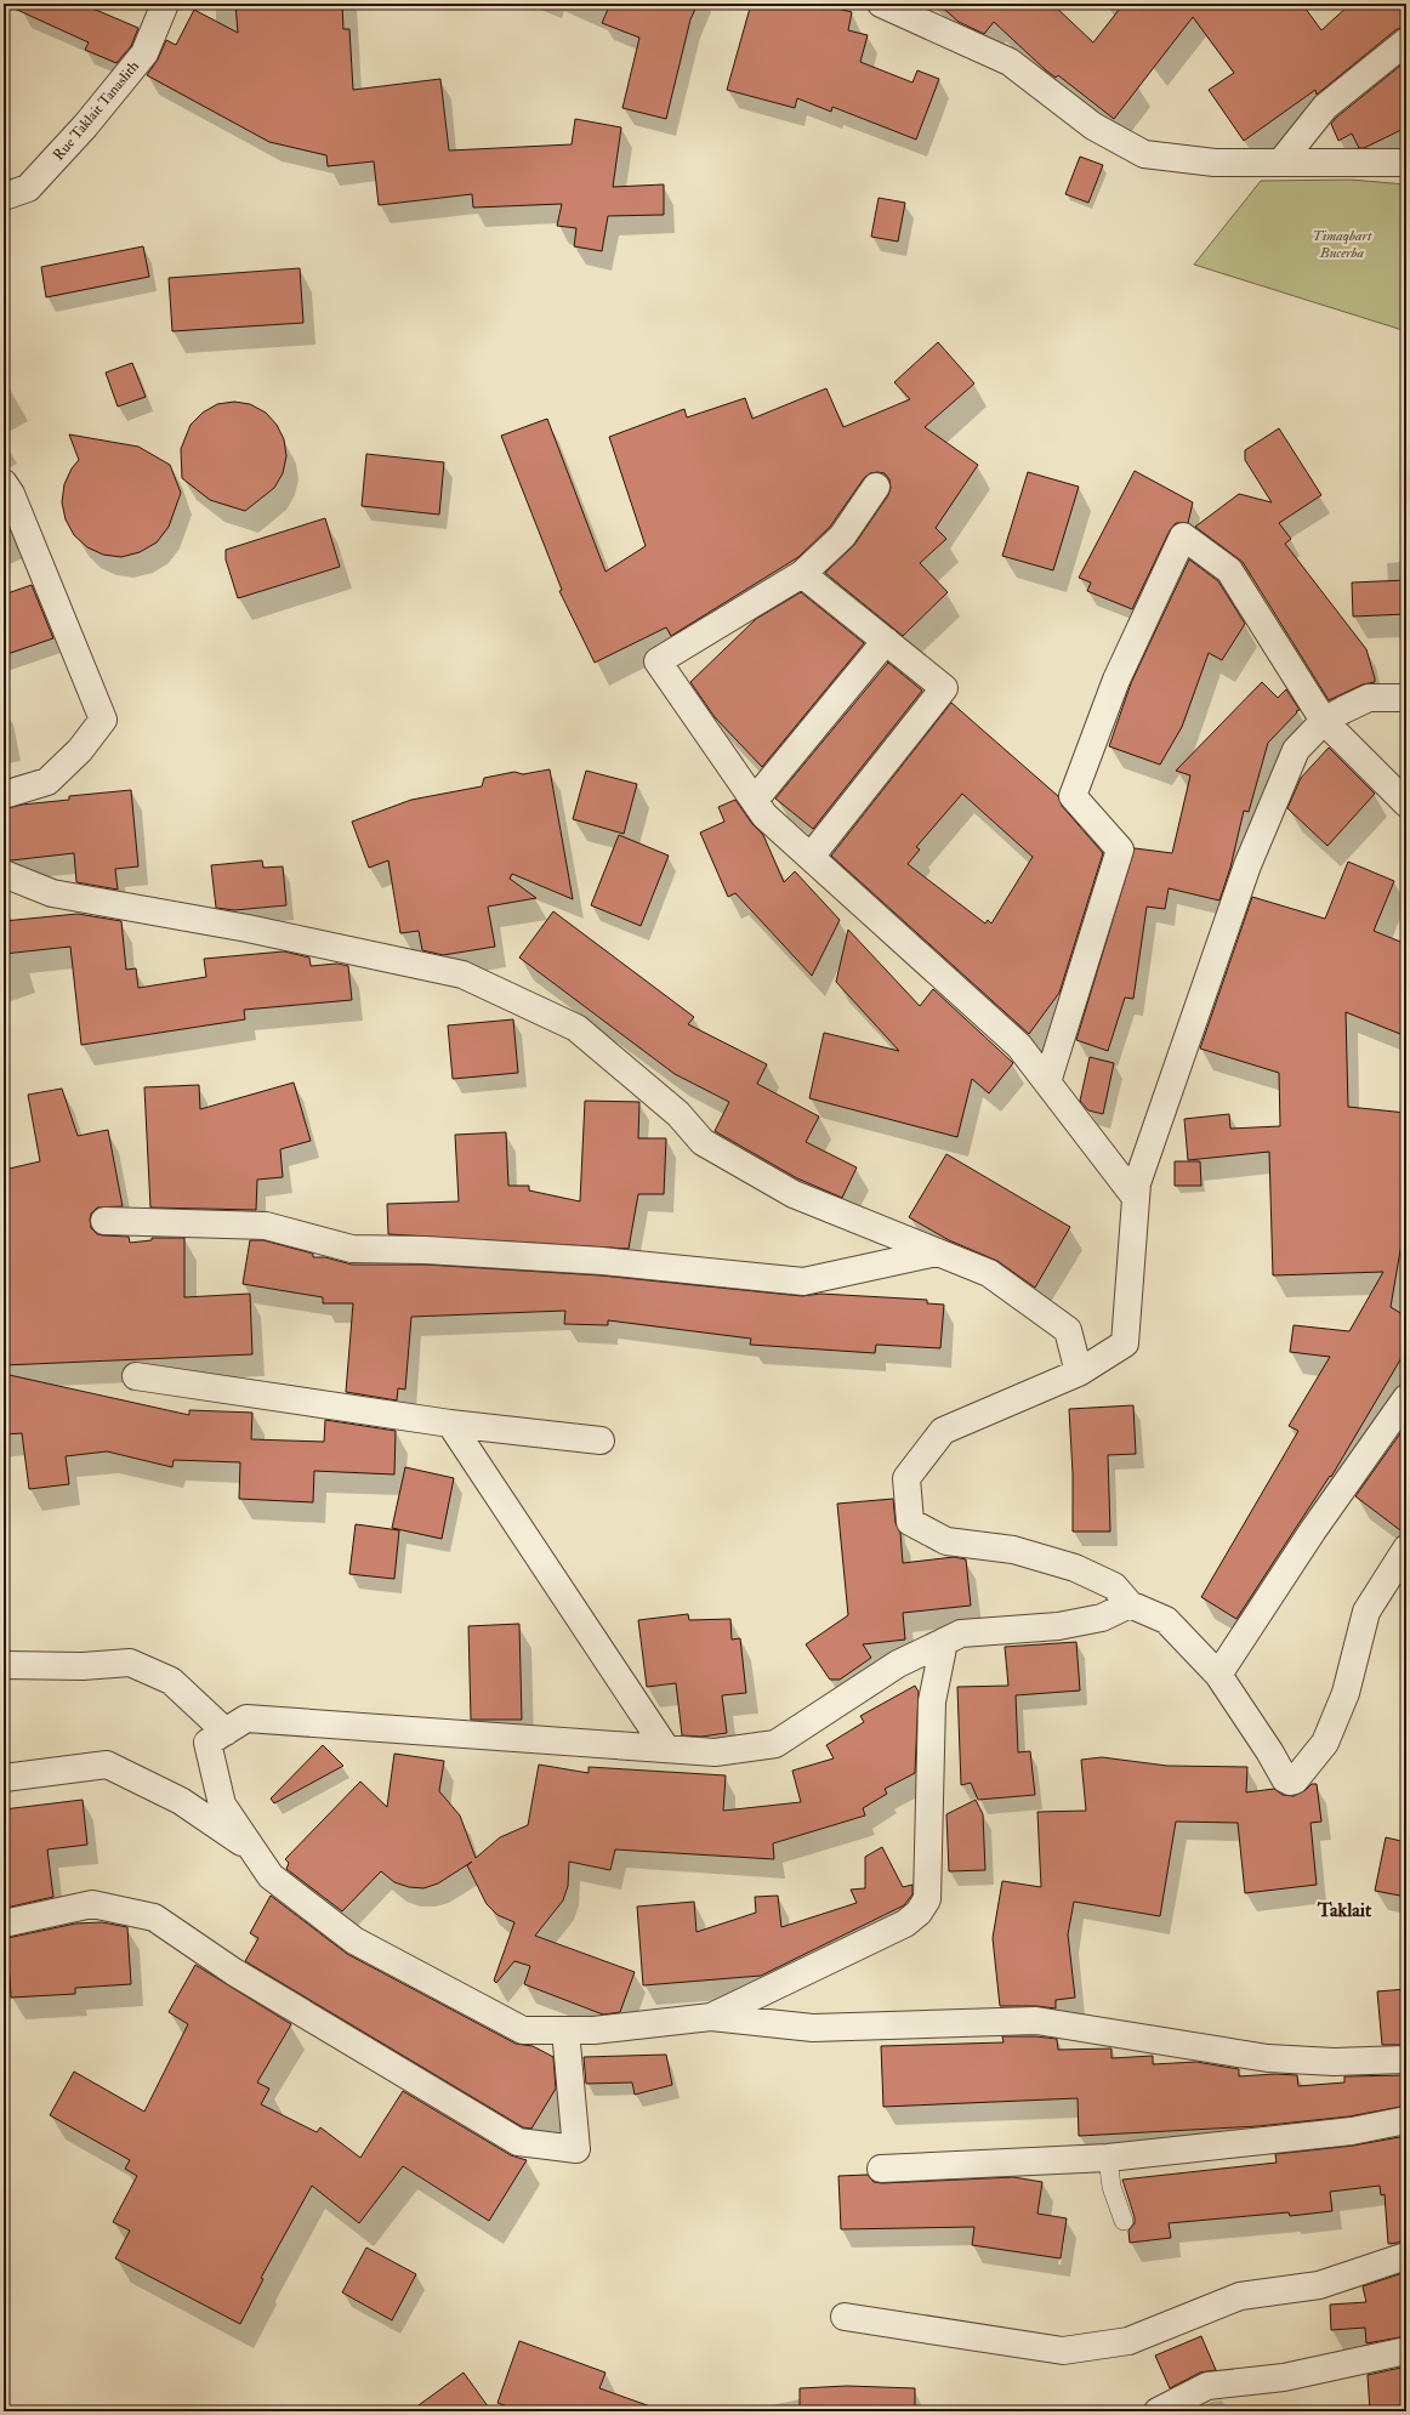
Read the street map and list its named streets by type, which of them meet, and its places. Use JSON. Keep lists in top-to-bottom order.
{
  "streets": {
    "street": ["Rue Taklait Tanaslith"]
  },
  "districts": ["Taklait"],
  "parks": ["Timaqbart Bucerba"]
}
